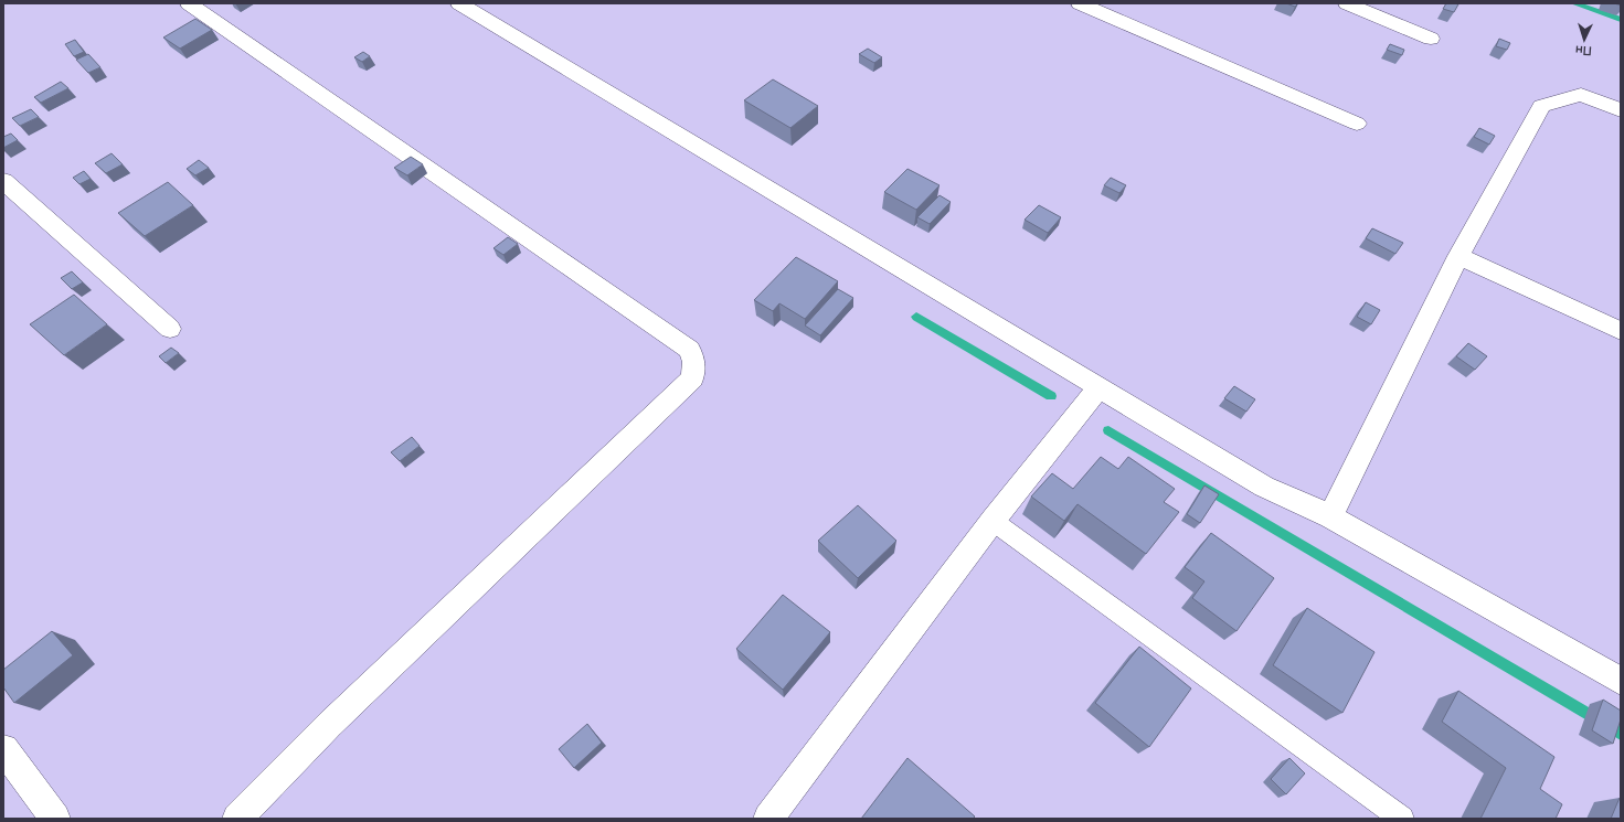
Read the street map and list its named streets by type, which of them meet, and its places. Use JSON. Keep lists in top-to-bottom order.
{
  "north": "bottom"
}
